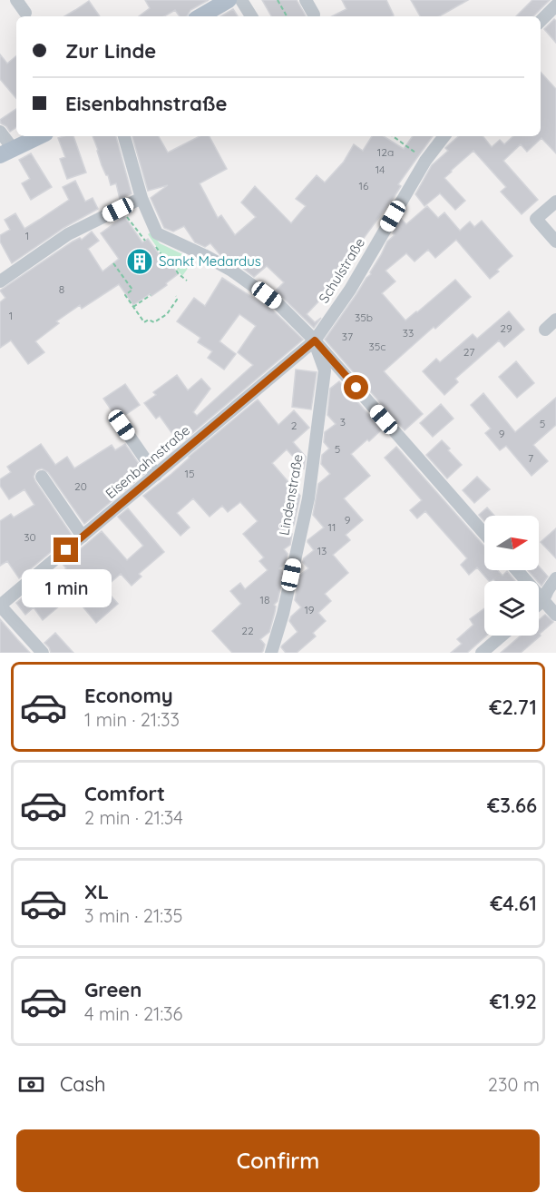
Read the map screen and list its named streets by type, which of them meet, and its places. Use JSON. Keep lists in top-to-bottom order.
{
  "streets": {
    "street": ["Schulstraße", "Eisenbahnstraße", "Lindenstraße"]
  },
  "crossings": [
    ["Schulstraße", "Eisenbahnstraße"],
    ["Schulstraße", "Lindenstraße"],
    ["Eisenbahnstraße", "Lindenstraße"]
  ],
  "places": {
    "building": ["Sankt Medardus"]
  },
  "house_numbers": [
    "12a",
    "14",
    "16",
    "1",
    "8",
    "1",
    "35b",
    "29",
    "33",
    "37",
    "35c",
    "27",
    "3",
    "5",
    "2",
    "9",
    "5",
    "7",
    "15",
    "20",
    "9",
    "11",
    "30",
    "13",
    "18",
    "19",
    "22"
  ],
  "north": "right",
  "page": {
    "banner": ["Zur Linde", "Eisenbahnstraße"],
    "bubble": "1 min",
    "list": [
      {
        "name": "Economy",
        "note": "1 min · 21:33",
        "value": "€2.71"
      },
      {
        "name": "Comfort",
        "note": "2 min · 21:34",
        "value": "€3.66"
      },
      {
        "name": "XL",
        "note": "3 min · 21:35",
        "value": "€4.61"
      },
      {
        "name": "Green",
        "note": "4 min · 21:36",
        "value": "€1.92"
      }
    ],
    "pay": ["Cash", "230 m"],
    "buttons": "Confirm"
  }
}
